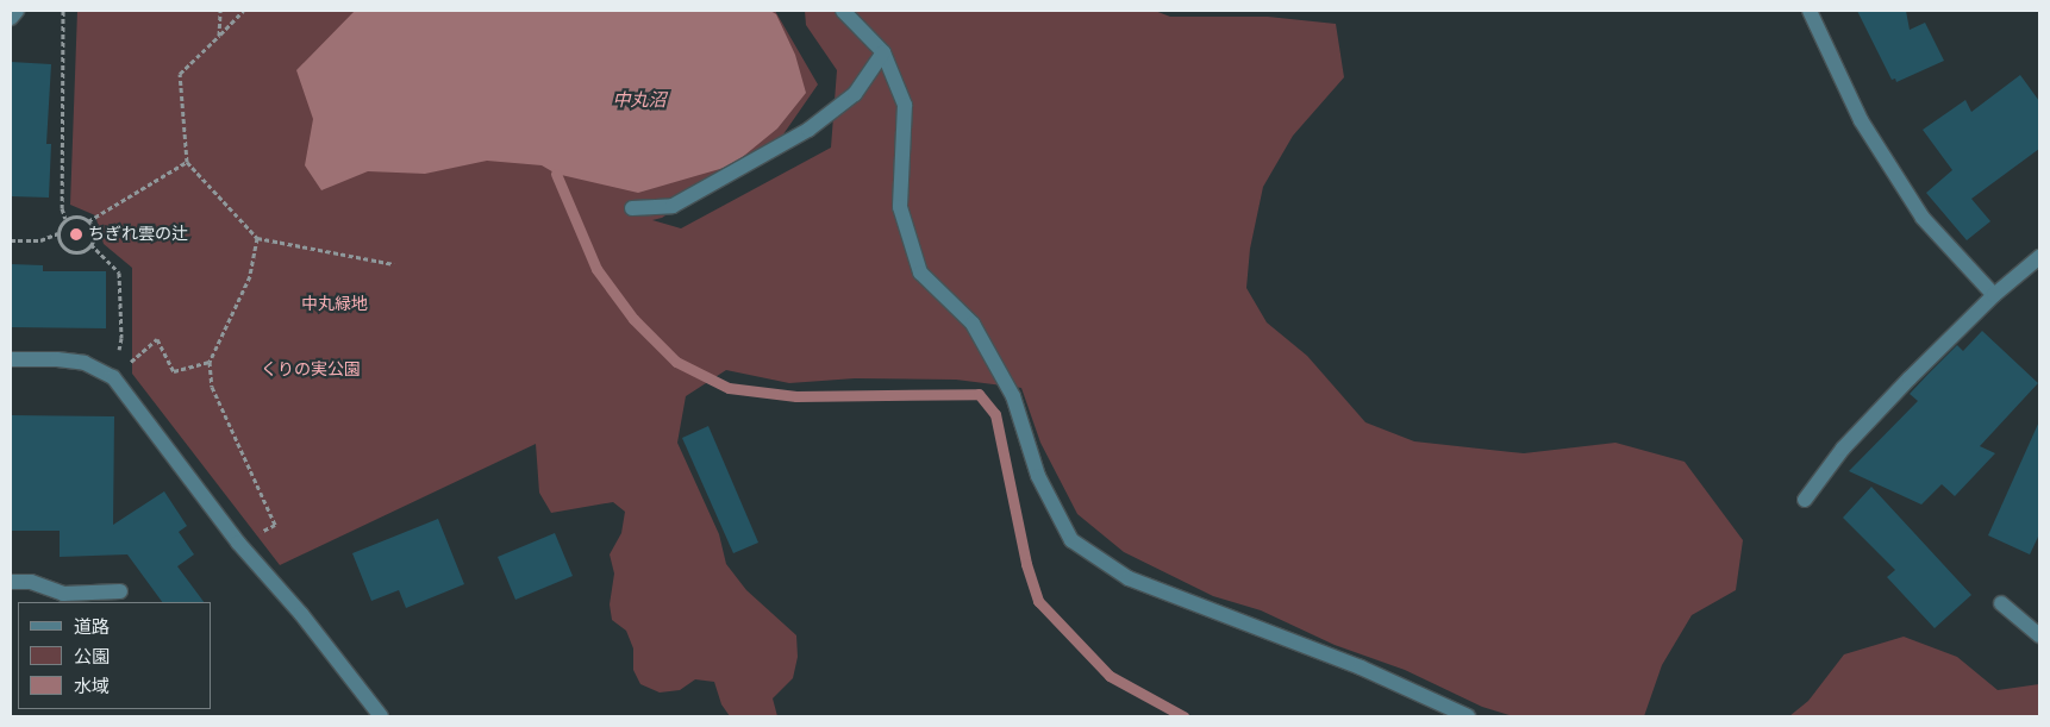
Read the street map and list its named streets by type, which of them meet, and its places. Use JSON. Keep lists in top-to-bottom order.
{
  "water": ["中丸沼"],
  "parks": ["中丸緑地", "くりの実公園"],
  "places": ["ちぎれ雲の辻"],
  "legend": ["道路", "公園", "水域"]
}
